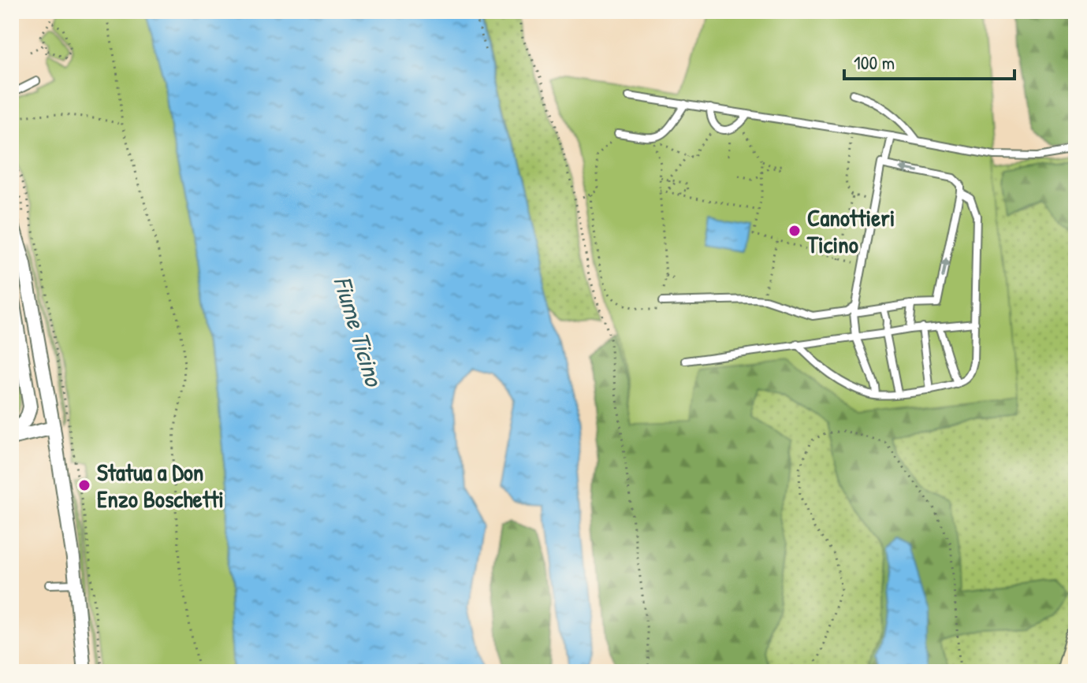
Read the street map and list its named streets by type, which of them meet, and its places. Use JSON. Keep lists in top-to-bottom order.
{
  "water": ["Fiume Ticino"],
  "places": ["Canottieri Ticino", "Statua a Don Enzo Boschetti"],
  "scale_bar": "100 m"
}
